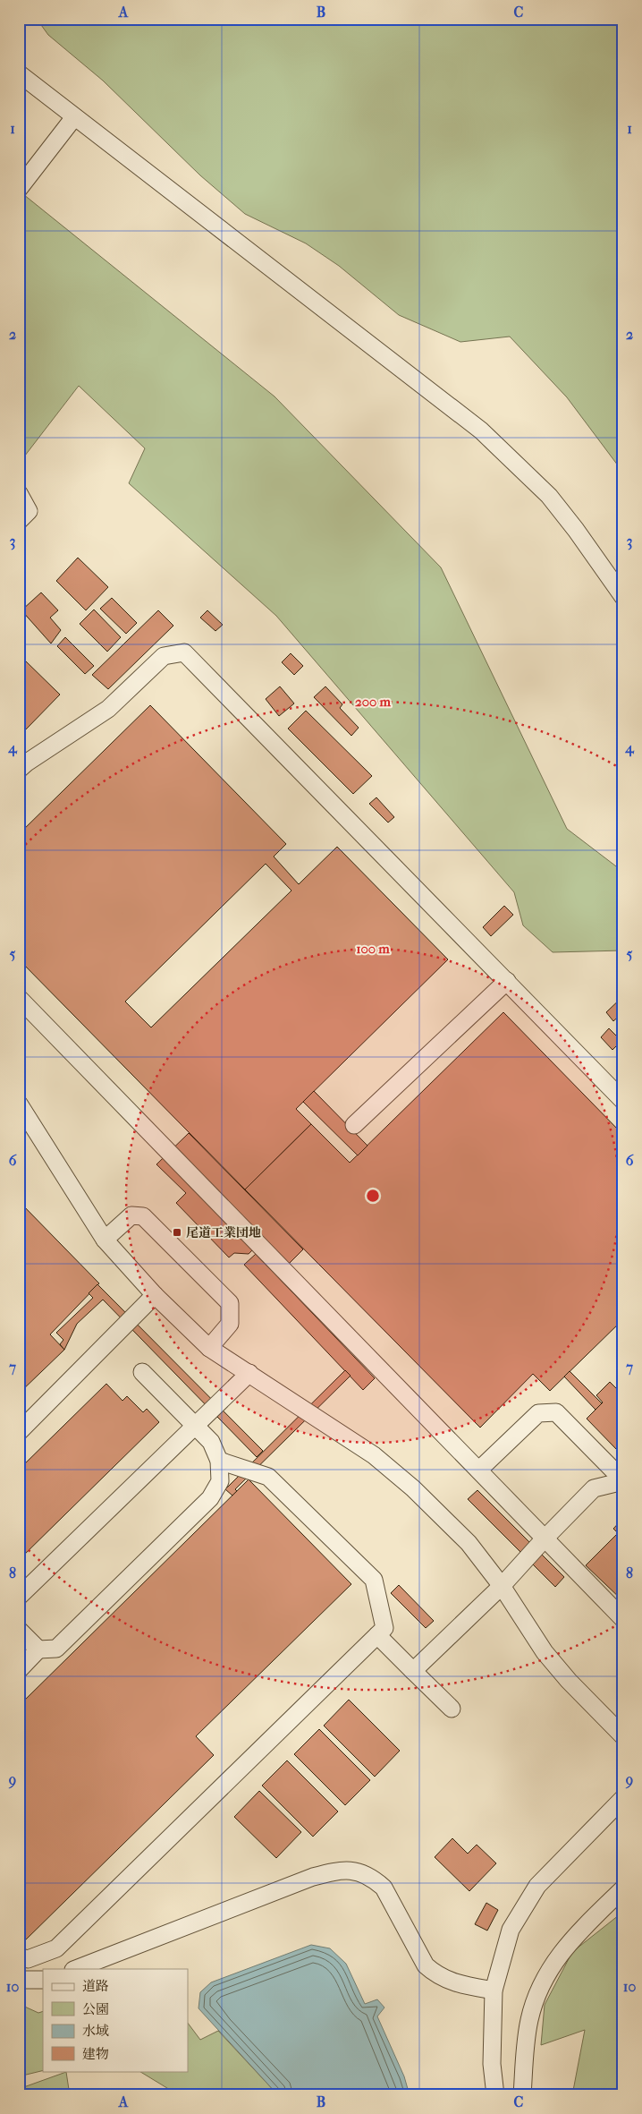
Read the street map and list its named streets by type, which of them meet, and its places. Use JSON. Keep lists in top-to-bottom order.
{
  "places": {
    "transit": ["尾道工業団地"]
  },
  "legend": [
    "道路",
    "公園",
    "水域",
    "建物"
  ],
  "grid": {
    "columns": ["A", "B", "C"],
    "rows": [
      "1",
      "2",
      "3",
      "4",
      "5",
      "6",
      "7",
      "8",
      "9",
      "10"
    ]
  },
  "rings": ["200 m", "100 m"]
}
